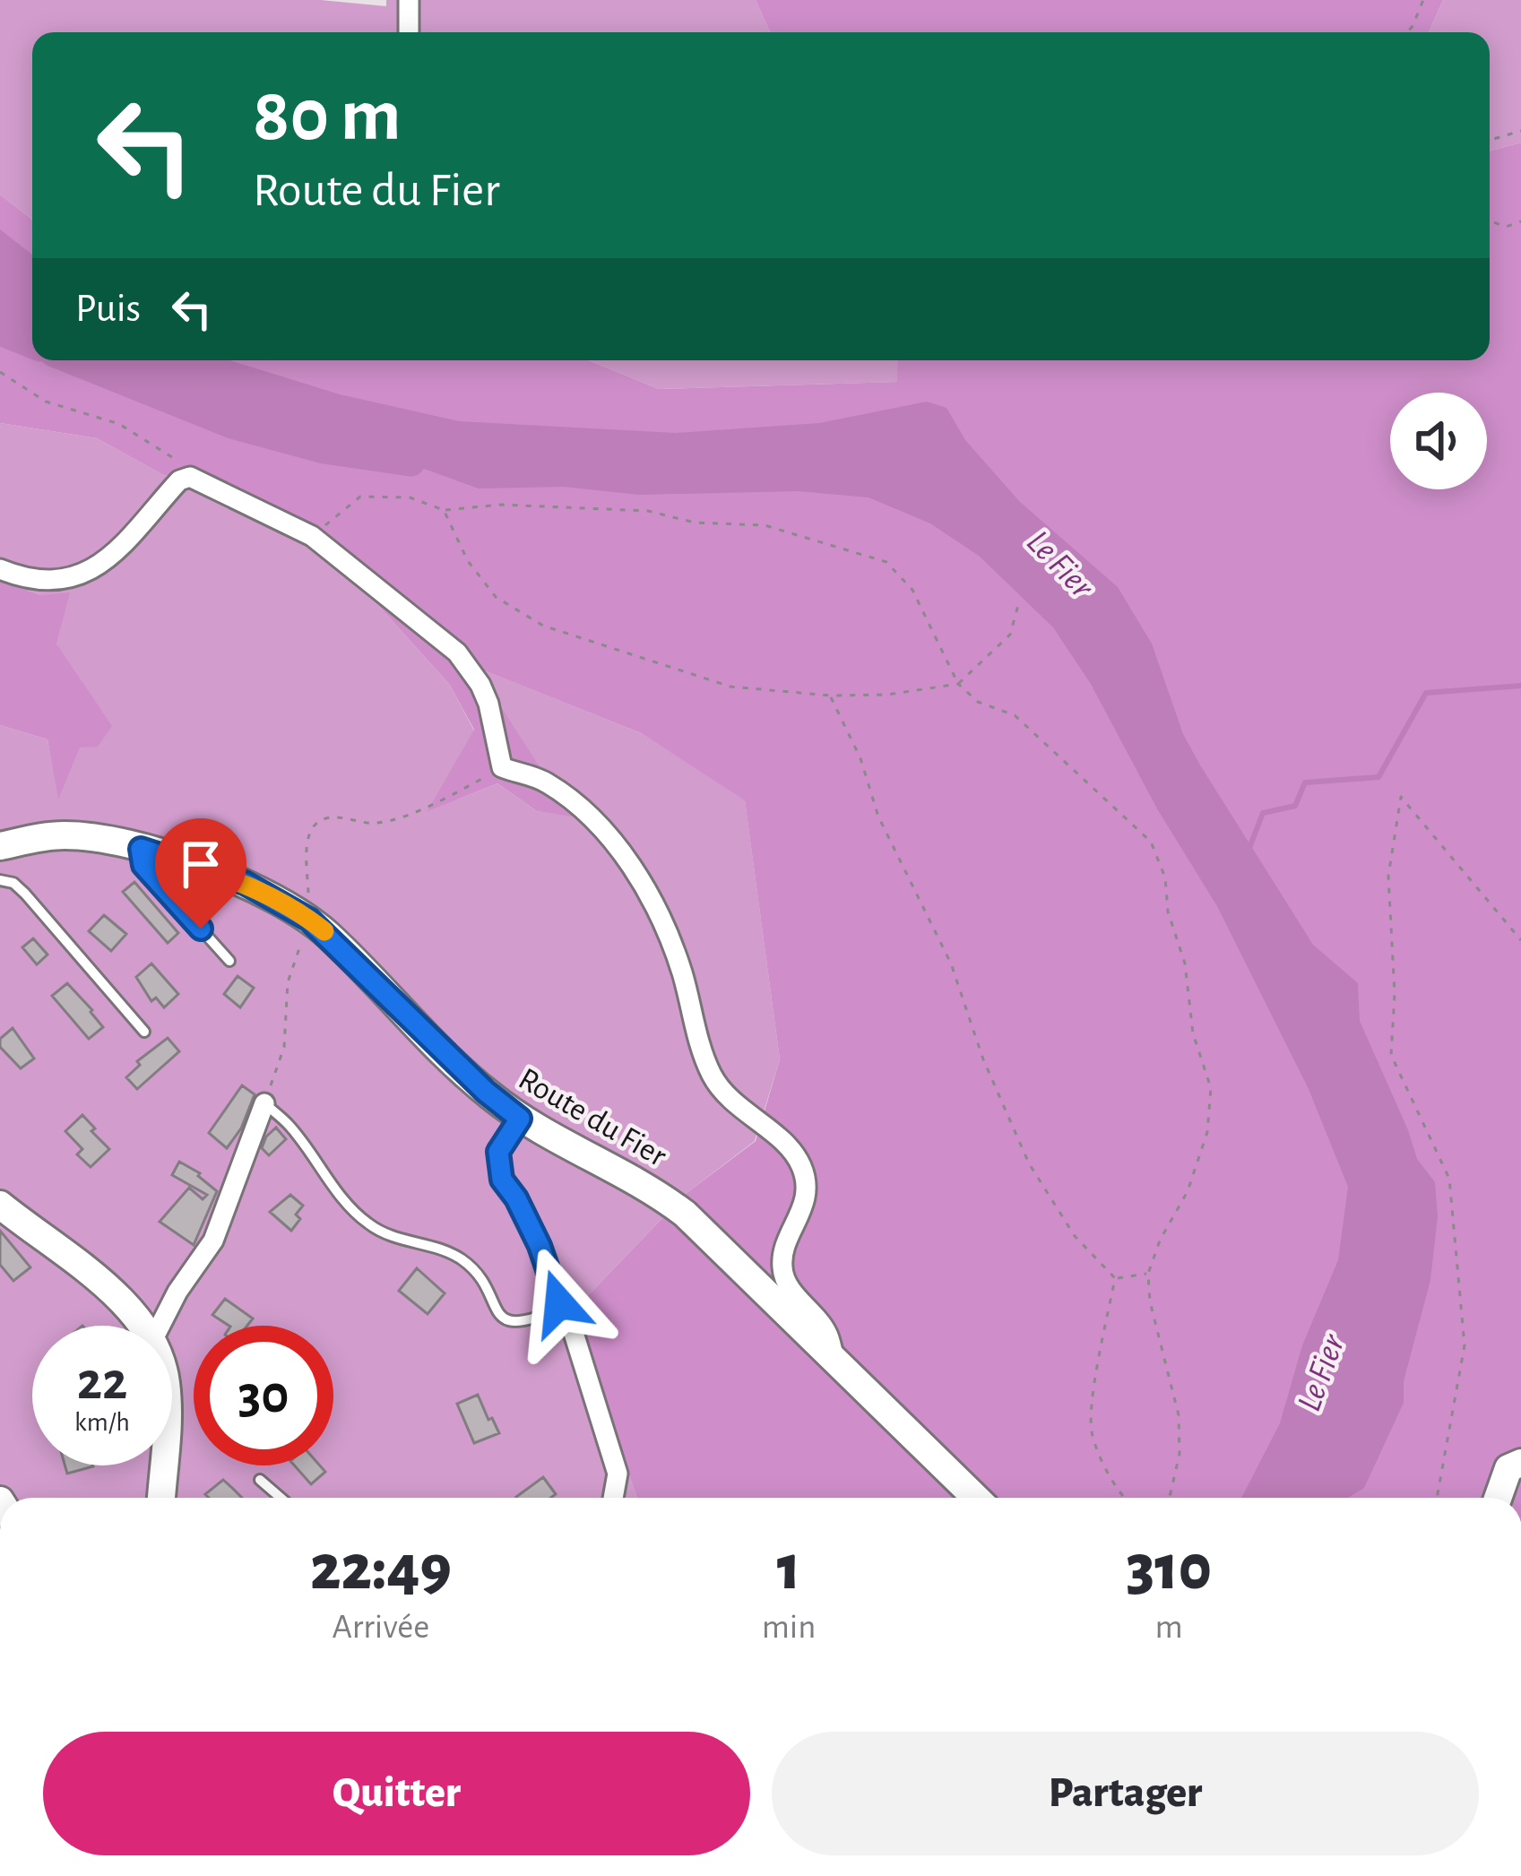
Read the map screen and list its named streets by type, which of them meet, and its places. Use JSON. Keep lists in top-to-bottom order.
{
  "streets": {
    "main road": ["Route du Fier"]
  },
  "water": ["Le Fier"],
  "page": {
    "turn": ["80 m", "Route du Fier"],
    "then": "Puis",
    "speed": "22 km/h",
    "limit": "30",
    "eta": [
      "22:49",
      "Arrivée",
      "1",
      "min",
      "310",
      "m"
    ],
    "buttons": ["Quitter", "Partager"]
  }
}
